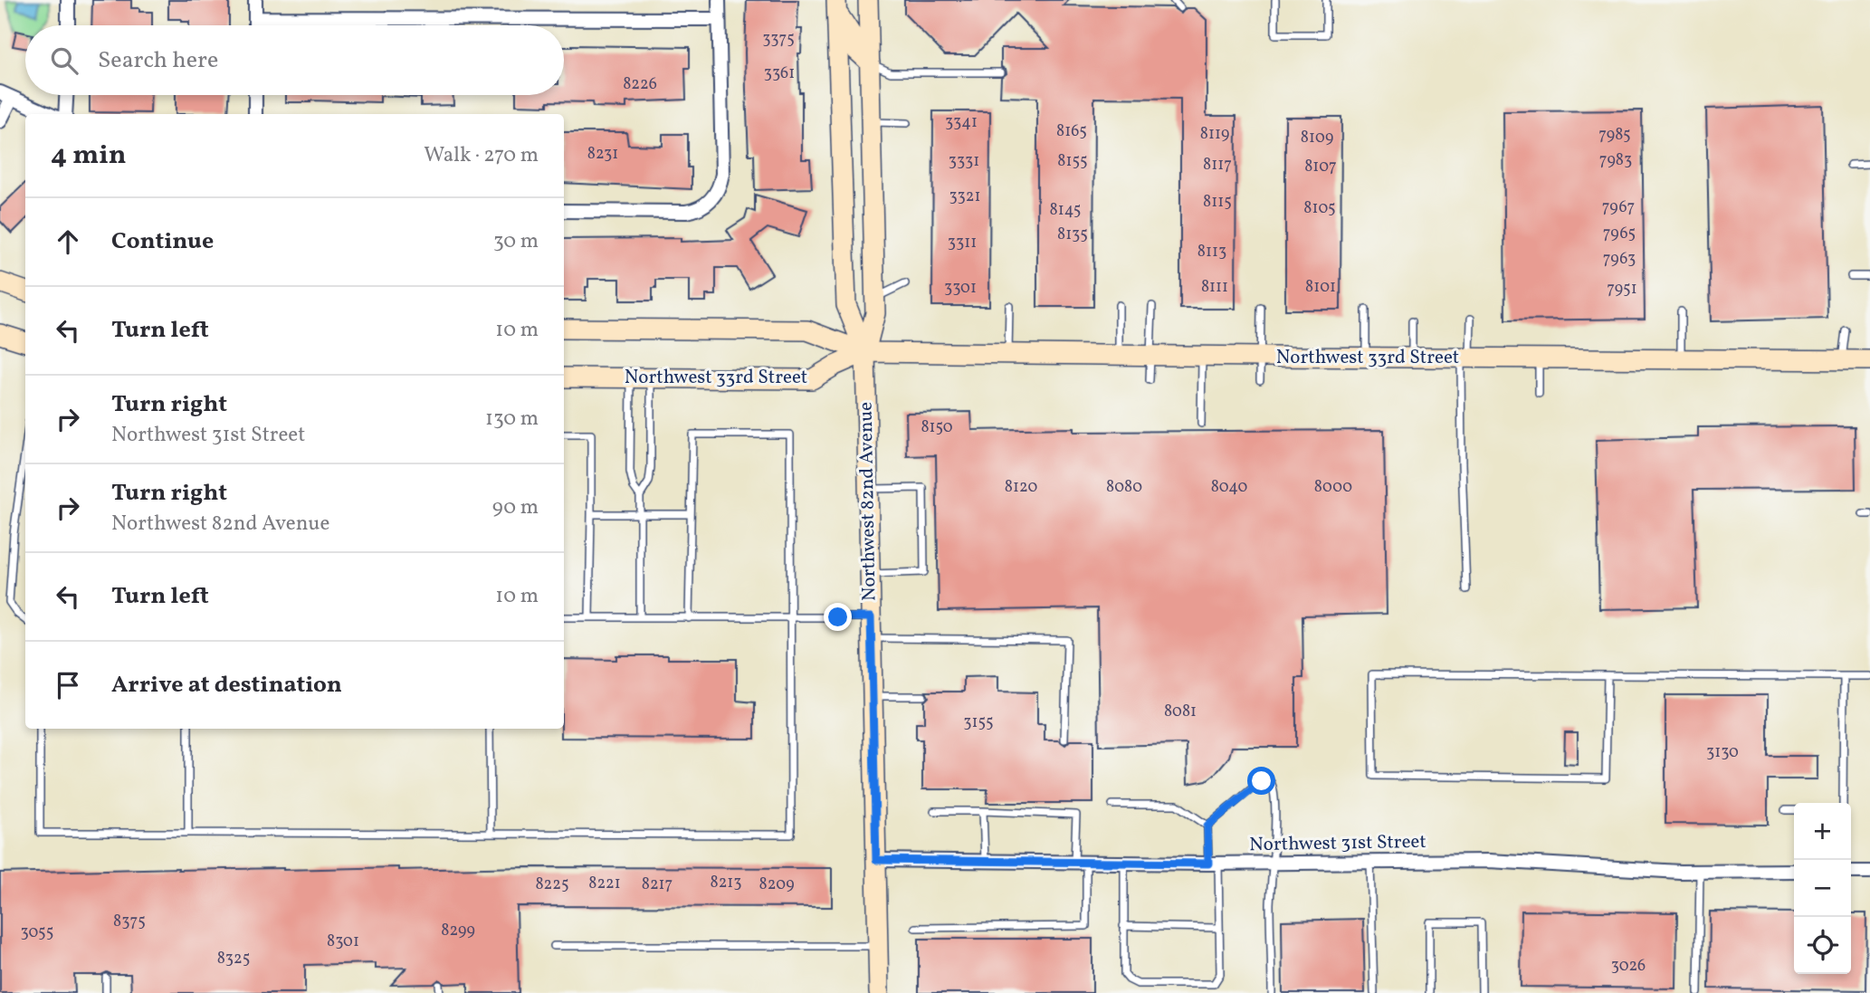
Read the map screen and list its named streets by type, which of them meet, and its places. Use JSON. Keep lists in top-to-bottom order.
{
  "streets": {
    "street": ["Northwest 33rd Street", "Northwest 82nd Avenue", "Northwest 31st Street"]
  },
  "crossings": [
    ["Northwest 33rd Street", "Northwest 82nd Avenue"],
    ["Northwest 82nd Avenue", "Northwest 31st Street"]
  ],
  "house_numbers": [
    "3375",
    "3361",
    "8226",
    "3341",
    "8165",
    "8119",
    "7985",
    "8109",
    "8231",
    "7983",
    "3331",
    "8155",
    "8117",
    "8107",
    "3321",
    "8115",
    "7967",
    "8105",
    "8145",
    "7965",
    "8135",
    "3311",
    "8113",
    "7963",
    "8111",
    "8101",
    "3301",
    "7951",
    "8150",
    "8120",
    "8080",
    "8040",
    "8000",
    "8081",
    "3155",
    "3130",
    "8213",
    "8221",
    "8225",
    "8217",
    "8209",
    "8375",
    "8299",
    "3055",
    "8301",
    "8325",
    "3026"
  ],
  "page": {
    "search": "Search here",
    "heading": ["4 min", "Walk · 270 m"],
    "list": [
      ["Continue", "30 m"],
      ["Turn left", "10 m"],
      ["Turn right", "Northwest 31st Street", "130 m"],
      ["Turn right", "Northwest 82nd Avenue", "90 m"],
      ["Turn left", "10 m"],
      "Arrive at destination"
    ],
    "map_buttons": ["+", "−"]
  }
}
